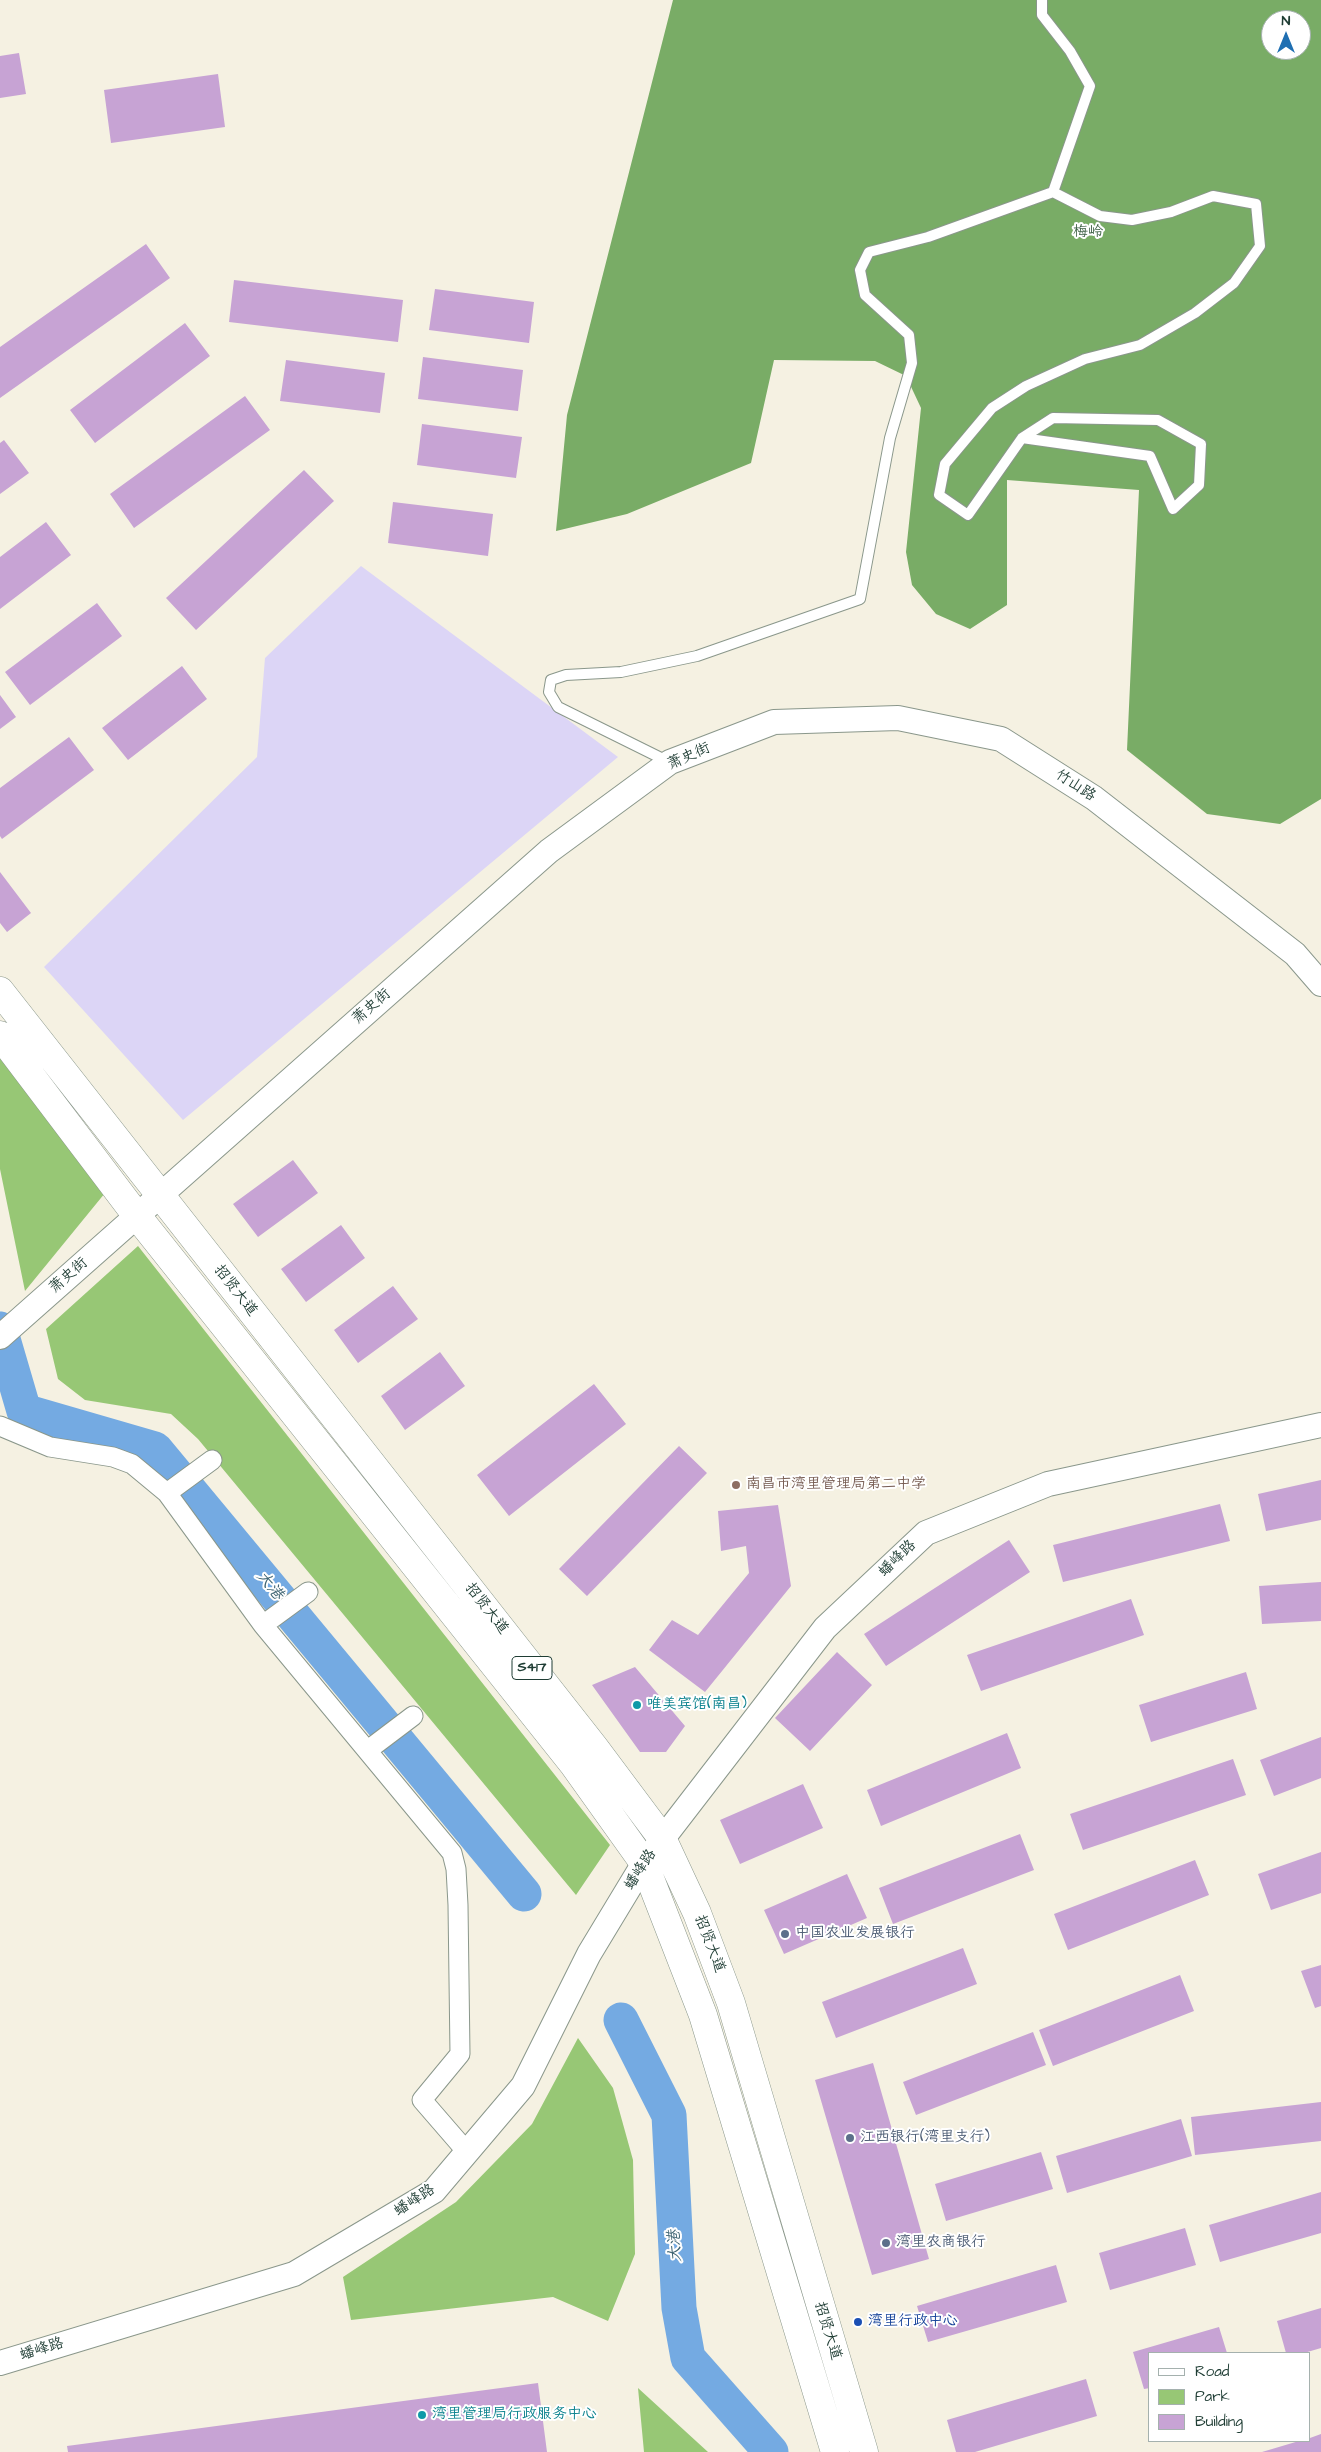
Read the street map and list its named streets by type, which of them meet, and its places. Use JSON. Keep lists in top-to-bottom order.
{
  "streets": {
    "main road": ["招贤大道", "S417"],
    "street": ["萧史街", "竹山路", "蟠峰路"]
  },
  "crossings": [
    ["萧史街", "竹山路"],
    ["萧史街", "招贤大道"],
    ["招贤大道", "蟠峰路"]
  ],
  "water": ["大港"],
  "parks": ["梅岭"],
  "places": [
    "南昌市湾里管理局第二中学",
    "唯美宾馆(南昌)",
    "中国农业发展银行",
    "江西银行(湾里支行)",
    "湾里农商银行",
    "湾里行政中心",
    "湾里管理局行政服务中心"
  ],
  "legend": ["Road", "Park", "Building"],
  "north": "top"
}
